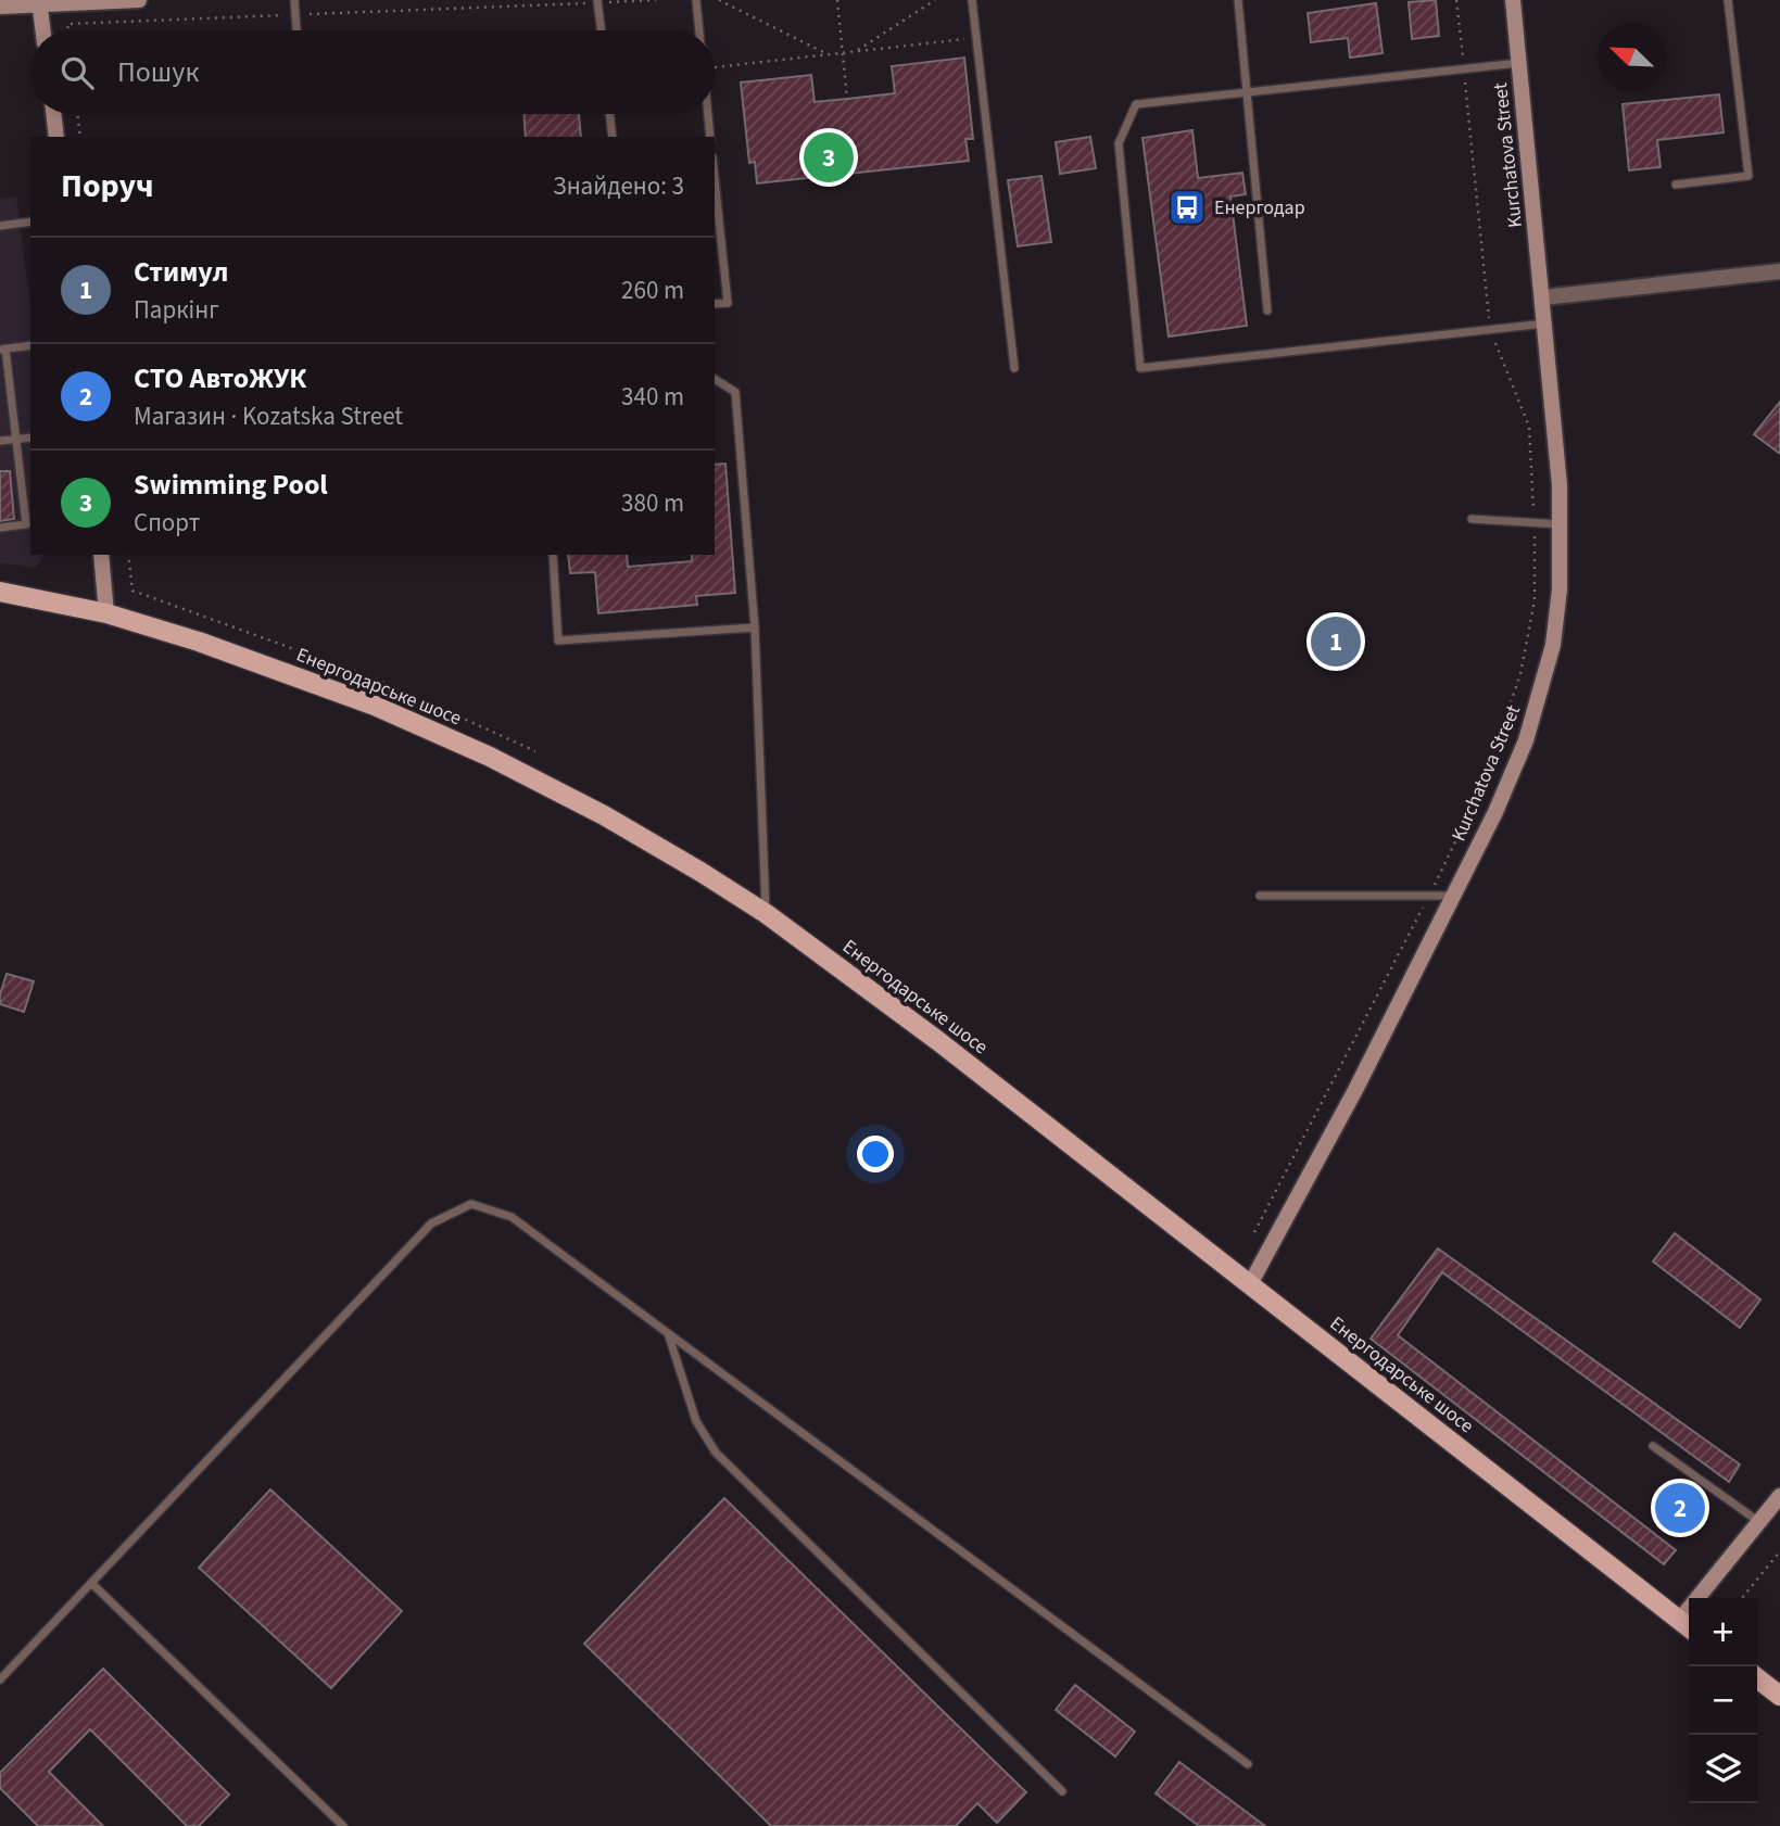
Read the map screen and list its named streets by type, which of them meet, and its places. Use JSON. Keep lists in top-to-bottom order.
{
  "streets": {
    "main road": ["Енергодарське шосе"],
    "street": ["Kurchatova Street"]
  },
  "crossings": [
    ["Kurchatova Street", "Енергодарське шосе"]
  ],
  "places": {
    "bus stop": ["Енергодар"]
  },
  "north": "top left",
  "page": {
    "search": "Пошук",
    "pins": ["3", "1", "2"],
    "heading": ["Поруч", "Знайдено: 3"],
    "list": [
      {
        "mark": "1",
        "name": "Стимул",
        "note": "Паркінг",
        "value": "260 m"
      },
      {
        "mark": "2",
        "name": "СТО АвтоЖУК",
        "note": "Магазин · Kozatska Street",
        "value": "340 m"
      },
      {
        "mark": "3",
        "name": "Swimming Pool",
        "note": "Спорт",
        "value": "380 m"
      }
    ],
    "map_buttons": ["+", "−"]
  }
}
